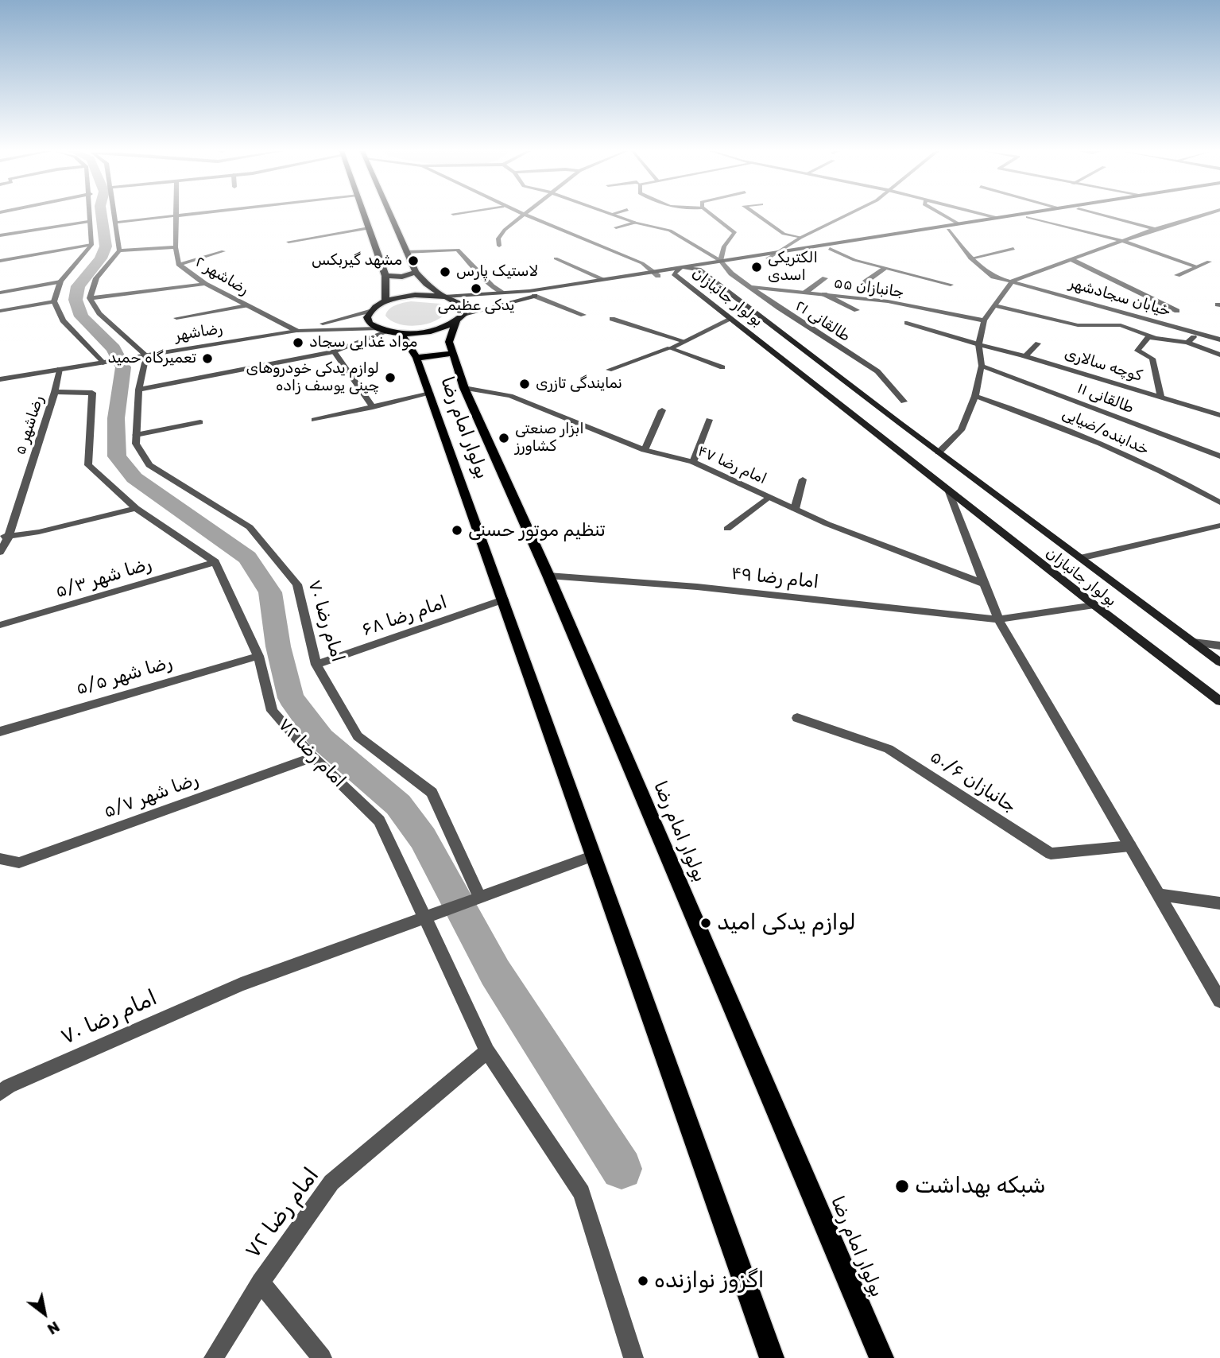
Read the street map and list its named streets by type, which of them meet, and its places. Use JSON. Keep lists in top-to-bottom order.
{
  "streets": {
    "main road": ["بولوار جانبازان", "بولوار امام رضا"],
    "street": [
      "رضاشهر ۲",
      "جانبازان ۵۵",
      "خیابان سجادشهر",
      "طالقانی ۲۱",
      "رضاشهر",
      "کوچه سالاری",
      "طالقانی ۱۱",
      "رضاشهر ۵",
      "خدابنده/ضیایی",
      "امام رضا ۴۷",
      "۵/۳ رضا شهر",
      "امام رضا ۴۹",
      "امام رضا ۶۸",
      "امام رضا ۷۰",
      "رضا شهر ۵/۵",
      "امام رضا ۷۲",
      "جانبازان ۵۰/۶",
      "رضا شهر ۵/۷"
    ]
  },
  "crossings": [
    ["رضاشهر ۲", "رضاشهر"],
    ["جانبازان ۵۵", "طالقانی ۲۱"],
    ["بولوار جانبازان", "امام رضا ۴۹"],
    ["رضاشهر", "رضاشهر ۵"],
    ["رضاشهر", "امام رضا ۷۰"],
    ["بولوار امام رضا", "امام رضا ۴۷"],
    ["بولوار امام رضا", "امام رضا ۴۹"],
    ["بولوار امام رضا", "امام رضا ۶۸"],
    ["۵/۳ رضا شهر", "امام رضا ۷۲"],
    ["امام رضا ۶۸", "امام رضا ۷۰"],
    ["امام رضا ۷۰", "امام رضا ۷۲"],
    ["رضا شهر ۵/۵", "امام رضا ۷۲"],
    ["امام رضا ۷۲", "رضا شهر ۵/۷"]
  ],
  "places": [
    "مشهد گیربکس",
    "الکتریکی اسدی",
    "لاستیک پارس",
    "یدکی عظیمی",
    "مواد غذایی سجاد",
    "تعمیرگاه حمید",
    "لوازم یدکی خودروهای چینی یوسف زاده",
    "نمایندگی تازری",
    "ابزار صنعتی کشاورز",
    "تنظیم موتور حسنی",
    "لوازم یدکی امید",
    "شبکه بهداشت",
    "اگزوز نوازنده"
  ],
  "north": "bottom right"
}
